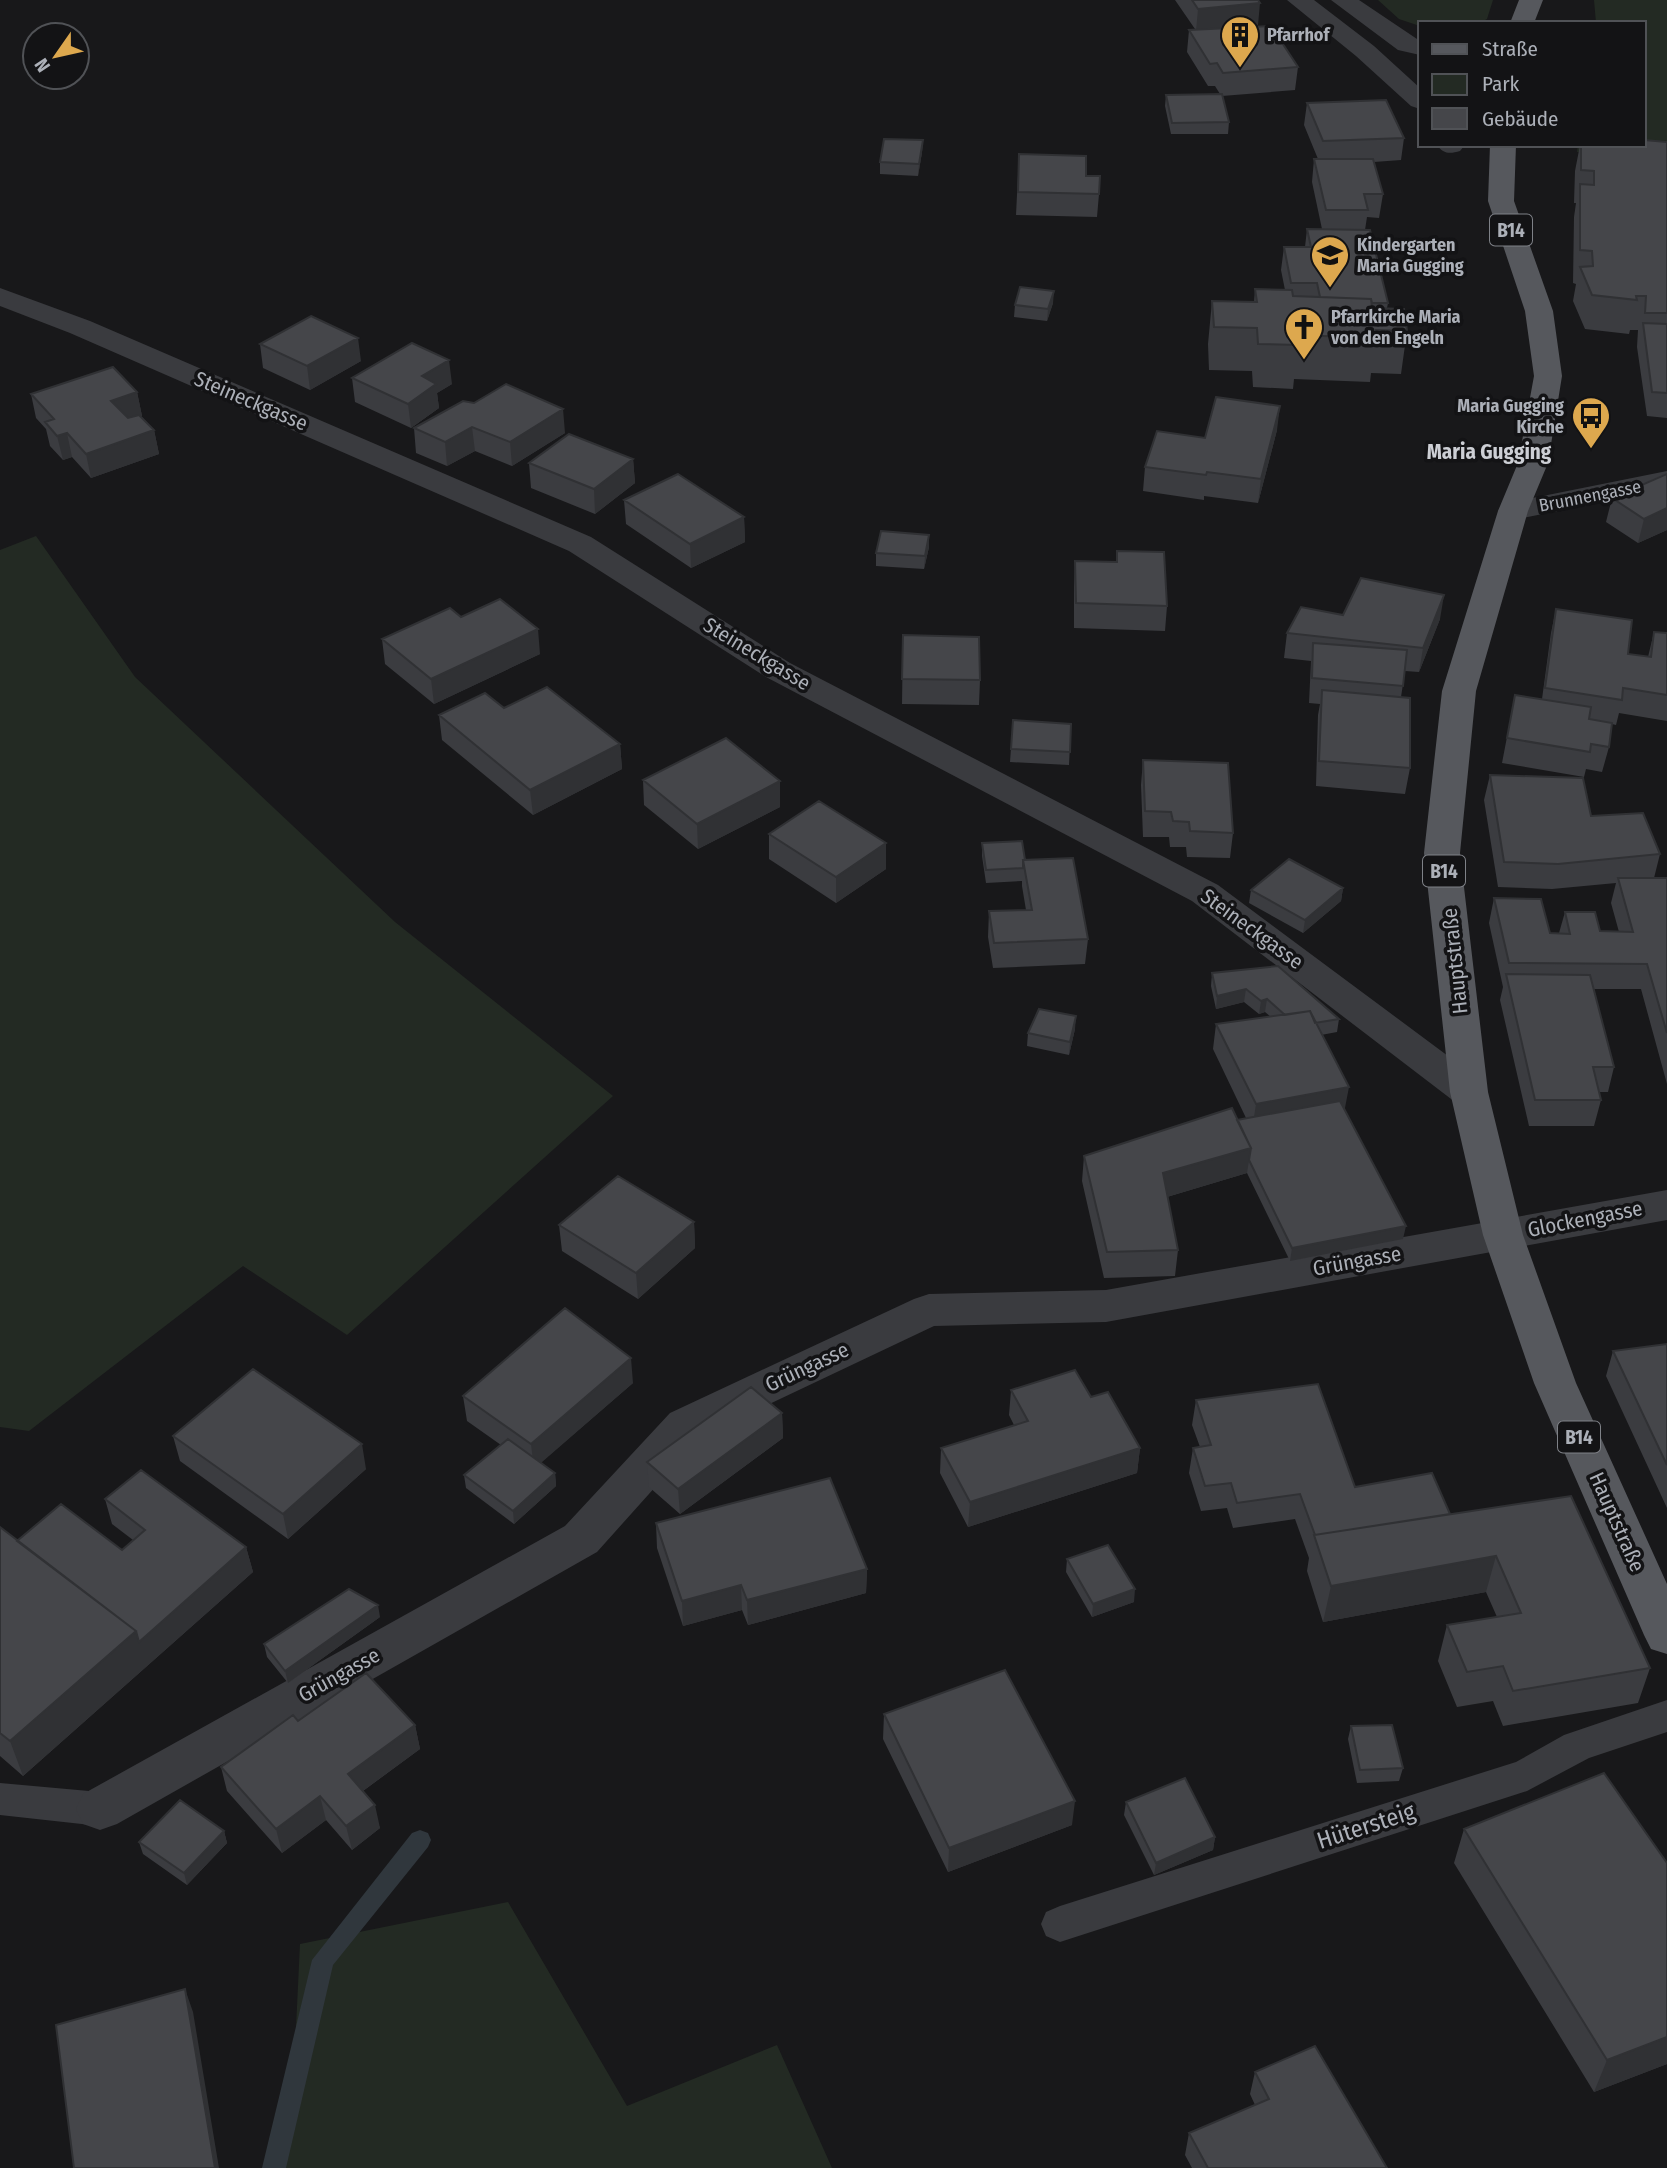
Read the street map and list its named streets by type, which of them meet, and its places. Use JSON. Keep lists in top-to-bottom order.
{
  "streets": {
    "main road": ["B14", "Hauptstraße"],
    "street": [
      "Steineckgasse",
      "Brunnengasse",
      "Glockengasse",
      "Grüngasse"
    ],
    "lane": ["Hütersteig"]
  },
  "crossings": [
    ["Steineckgasse", "Hauptstraße"],
    ["Brunnengasse", "Hauptstraße"],
    ["Hauptstraße", "Glockengasse"],
    ["Hauptstraße", "Grüngasse"],
    ["Glockengasse", "Grüngasse"]
  ],
  "districts": ["Maria Gugging"],
  "places": {
    "building": ["Pfarrhof"],
    "school or university": ["Kindergarten Maria Gugging"],
    "church": ["Pfarrkirche Maria von den Engeln"],
    "bus stop": ["Maria Gugging Kirche"]
  },
  "legend": ["Straße", "Park", "Gebäude"],
  "north": "bottom left"
}
